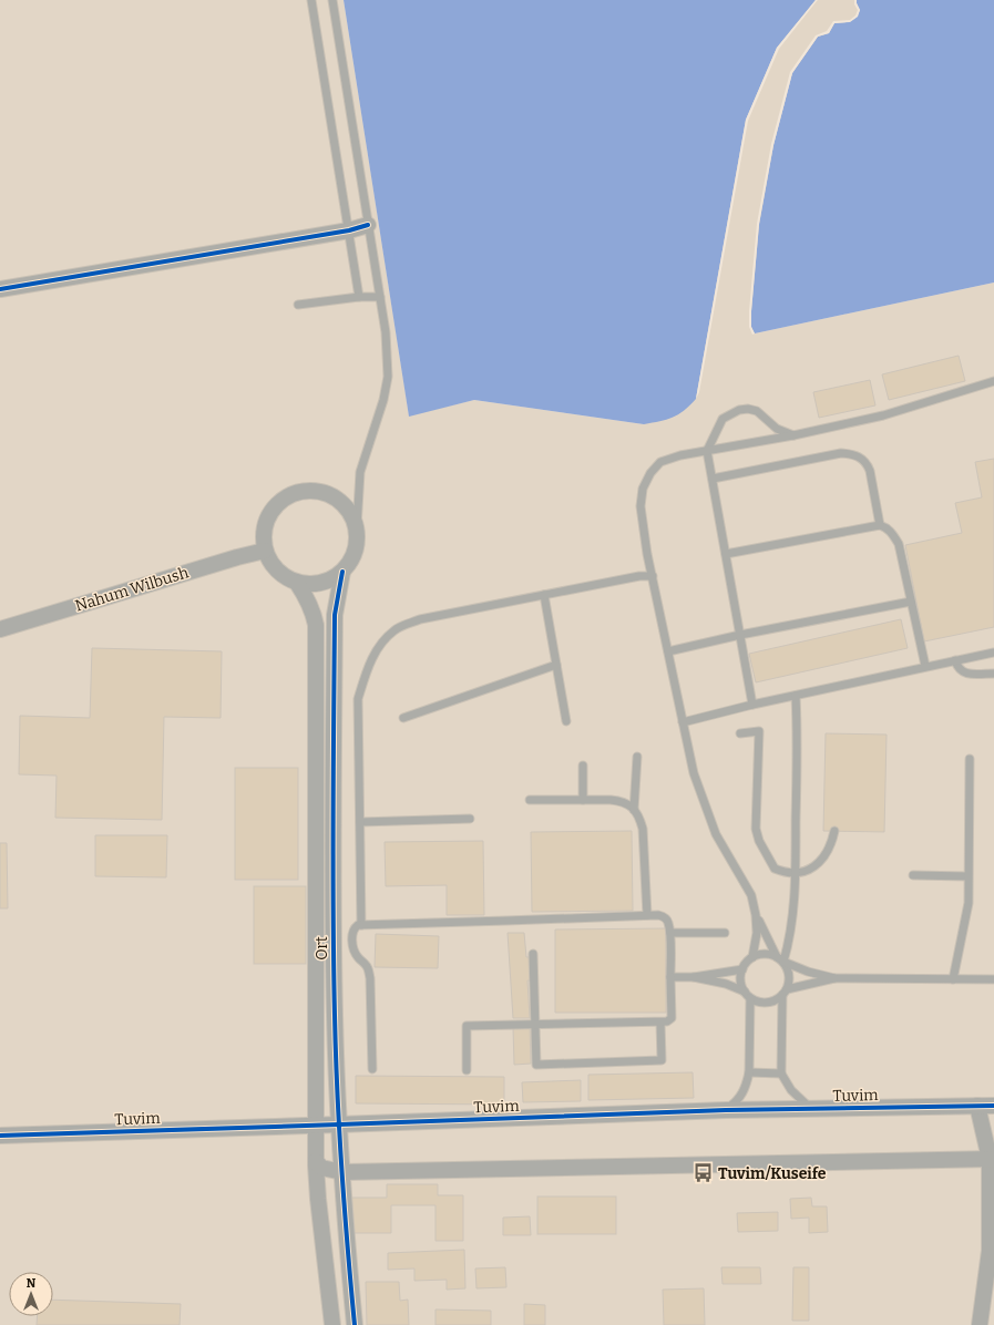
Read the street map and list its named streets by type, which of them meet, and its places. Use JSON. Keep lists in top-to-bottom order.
{
  "streets": {
    "street": ["Nahum Wilbush", "Ort", "Tuvim"]
  },
  "crossings": [
    ["Nahum Wilbush", "Ort"],
    ["Ort", "Tuvim"]
  ],
  "places": {
    "bus stop": ["Tuvim/Kuseife"]
  },
  "north": "top"
}
